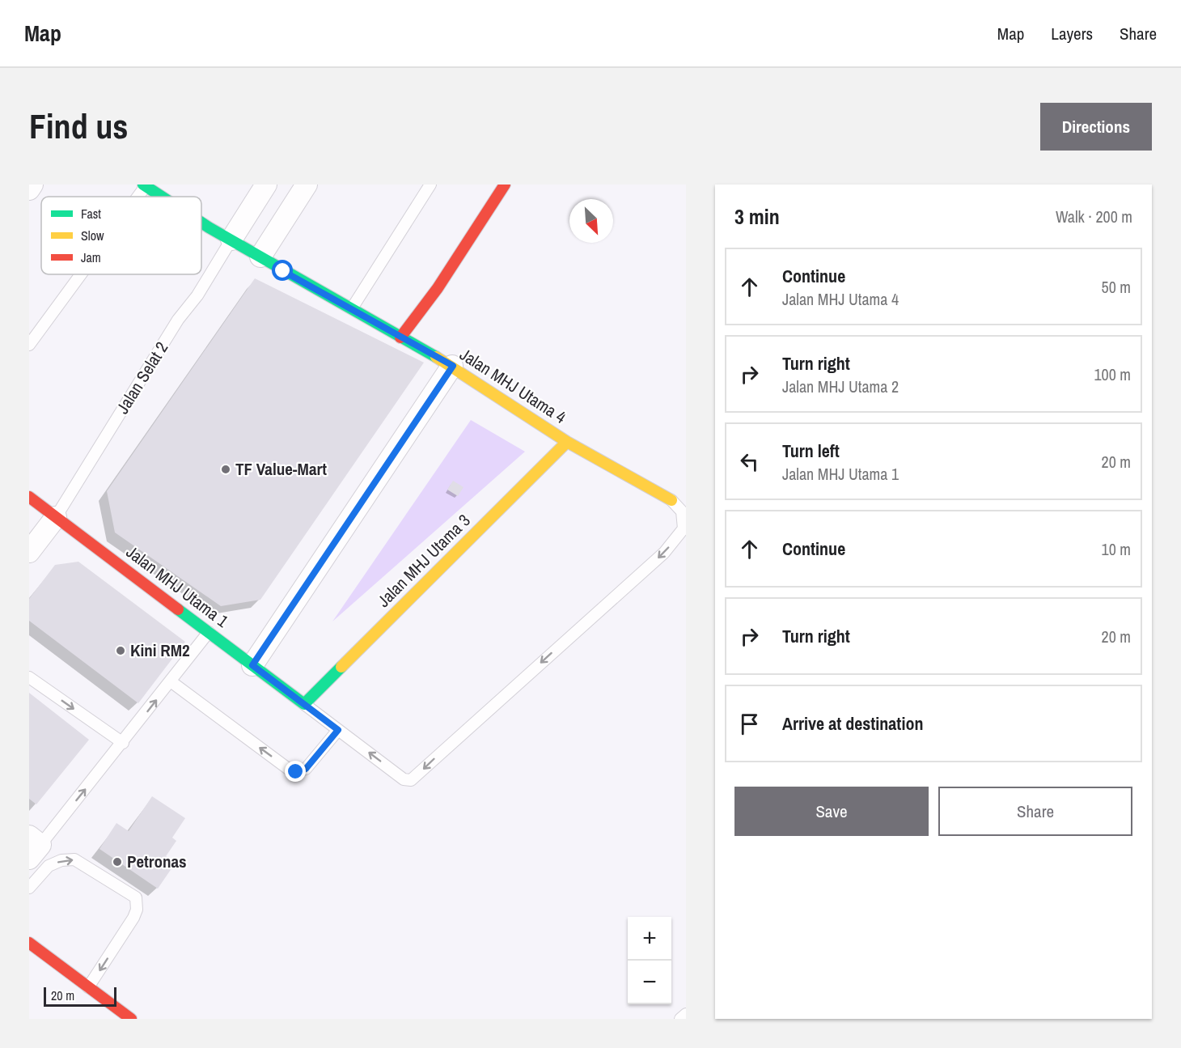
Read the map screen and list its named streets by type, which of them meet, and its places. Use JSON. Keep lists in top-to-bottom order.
{
  "streets": {
    "street": ["Jalan MHJ Utama 4", "Jalan MHJ Utama 3", "Jalan MHJ Utama 1"],
    "lane": ["Jalan Selat 2"]
  },
  "crossings": [
    ["Jalan Selat 2", "Jalan MHJ Utama 4"],
    ["Jalan Selat 2", "Jalan MHJ Utama 1"],
    ["Jalan MHJ Utama 4", "Jalan MHJ Utama 3"],
    ["Jalan MHJ Utama 3", "Jalan MHJ Utama 1"]
  ],
  "places": ["TF Value-Mart", "Kini RM2", "Petronas"],
  "legend": ["Fast", "Slow", "Jam"],
  "scale_bar": "20 m",
  "north": "bottom right",
  "page": {
    "header": "Map",
    "nav": ["Map", "Layers", "Share"],
    "buttons": [
      "Directions",
      ["Save", "Share"]
    ],
    "title": "Find us",
    "heading": ["3 min", "Walk · 200 m"],
    "list": [
      ["Continue", "Jalan MHJ Utama 4", "50 m"],
      ["Turn right", "Jalan MHJ Utama 2", "100 m"],
      ["Turn left", "Jalan MHJ Utama 1", "20 m"],
      ["Continue", "10 m"],
      ["Turn right", "20 m"],
      "Arrive at destination"
    ],
    "map_buttons": ["+", "−"],
    "scale": "20 m"
  }
}
